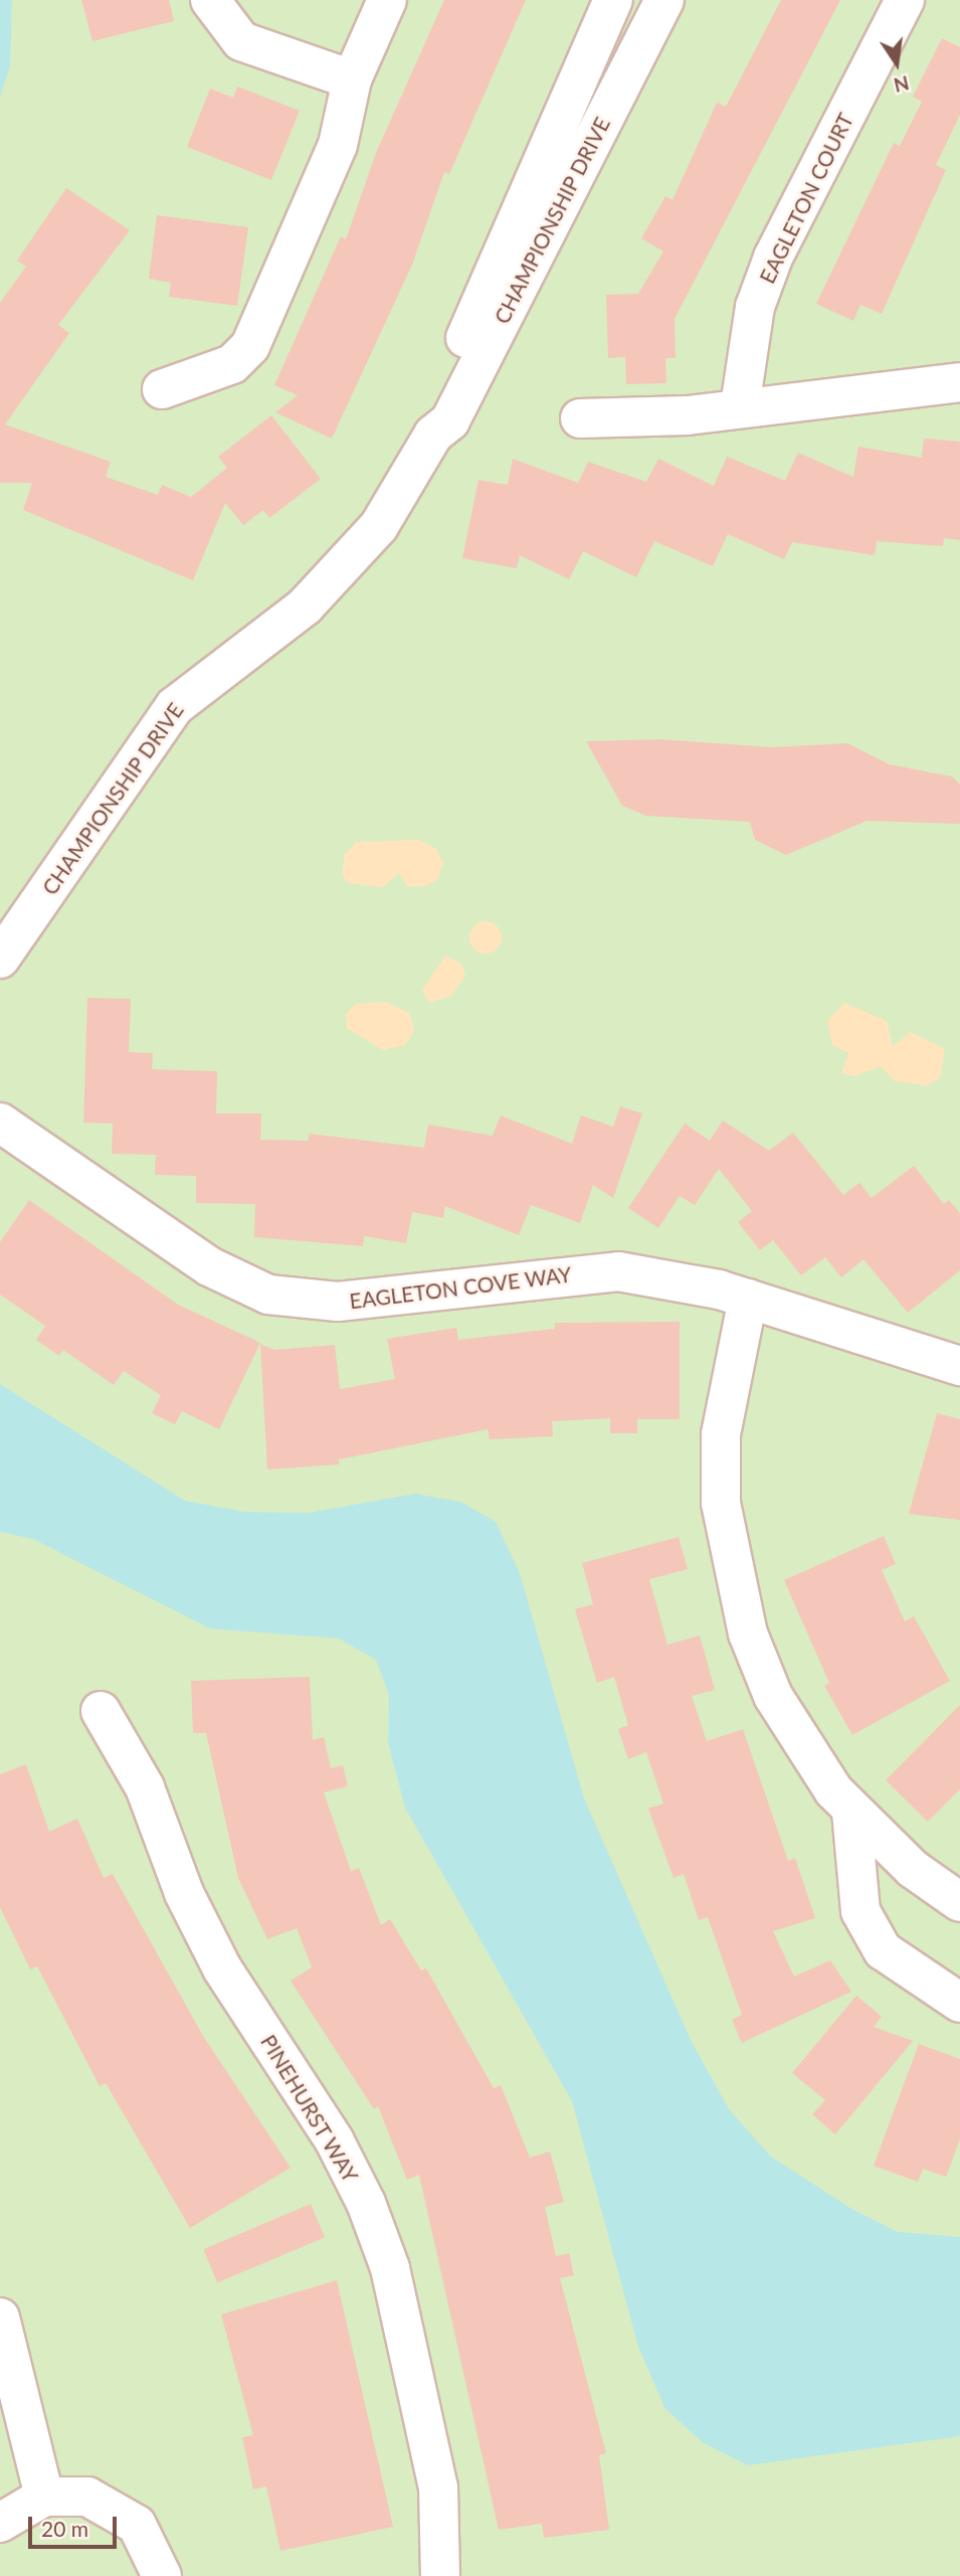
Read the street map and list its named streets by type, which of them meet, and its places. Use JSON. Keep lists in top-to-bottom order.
{
  "streets": {
    "street": [
      "EAGLETON COURT",
      "CHAMPIONSHIP DRIVE",
      "EAGLETON COVE WAY",
      "PINEHURST WAY"
    ]
  },
  "scale_bar": "20 m",
  "north": "bottom"
}
